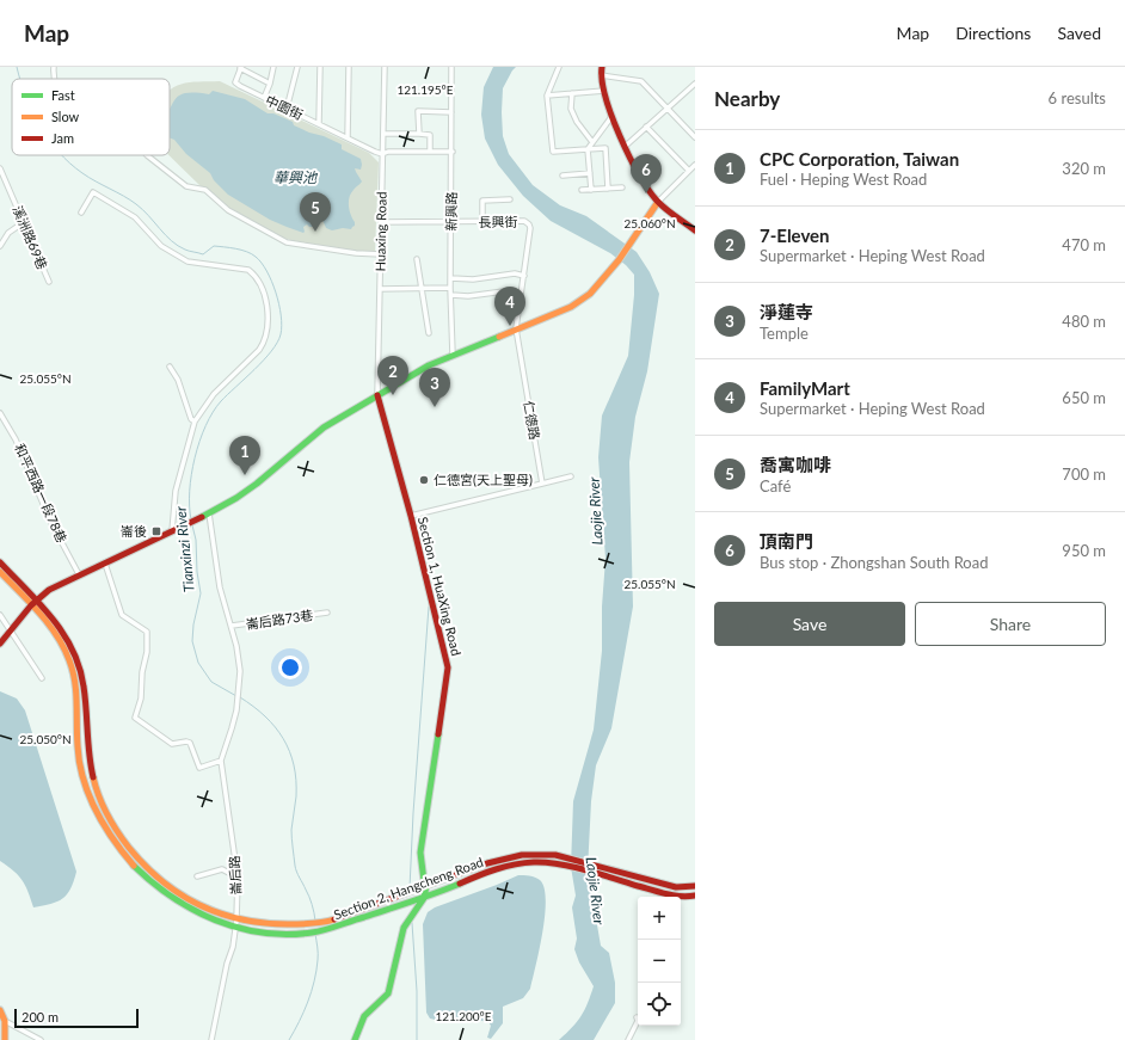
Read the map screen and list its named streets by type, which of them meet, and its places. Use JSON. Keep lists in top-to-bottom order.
{
  "streets": {
    "street": [
      "中園街",
      "新興路",
      "長興街",
      "Huaxing Road",
      "溪洲路69巷",
      "仁德路",
      "和平西路一段78巷",
      "Section 1, HuaXing Road",
      "崙后路73巷",
      "崙后路",
      "Section 2, Hangcheng Road"
    ]
  },
  "crossings": [
    ["中園街", "Huaxing Road"],
    ["新興路", "長興街"],
    ["長興街", "Huaxing Road"],
    ["長興街", "仁德路"],
    ["Huaxing Road", "Section 1, HuaXing Road"],
    ["Section 1, HuaXing Road", "Section 2, Hangcheng Road"],
    ["崙后路73巷", "崙后路"],
    ["崙后路", "Section 2, Hangcheng Road"]
  ],
  "water": ["華興池", "Laojie River", "Tianxinzi River"],
  "places": {
    "other": ["仁德宮(天上聖母)"],
    "transit": ["崙後"]
  },
  "legend": ["Fast", "Slow", "Jam"],
  "scale_bar": "200 m",
  "page": {
    "header": "Map",
    "nav": ["Map", "Directions", "Saved"],
    "heading": ["Nearby", "6 results"],
    "list": [
      {
        "mark": "1",
        "name": "CPC Corporation, Taiwan",
        "note": "Fuel · Heping West Road",
        "value": "320 m"
      },
      {
        "mark": "2",
        "name": "7-Eleven",
        "note": "Supermarket · Heping West Road",
        "value": "470 m"
      },
      {
        "mark": "3",
        "name": "淨蓮寺",
        "note": "Temple",
        "value": "480 m"
      },
      {
        "mark": "4",
        "name": "FamilyMart",
        "note": "Supermarket · Heping West Road",
        "value": "650 m"
      },
      {
        "mark": "5",
        "name": "喬寓咖啡",
        "note": "Café",
        "value": "700 m"
      },
      {
        "mark": "6",
        "name": "頂南門",
        "note": "Bus stop · Zhongshan South Road",
        "value": "950 m"
      }
    ],
    "pins": [
      "6",
      "5",
      "4",
      "2",
      "3",
      "1"
    ],
    "buttons": ["Save", "Share"],
    "map_buttons": ["+", "−"],
    "scale": "200 m"
  },
  "coordinates": [
    "121.195°E",
    "25.060°N",
    "25.055°N",
    "25.050°N",
    "121.200°E"
  ]
}
